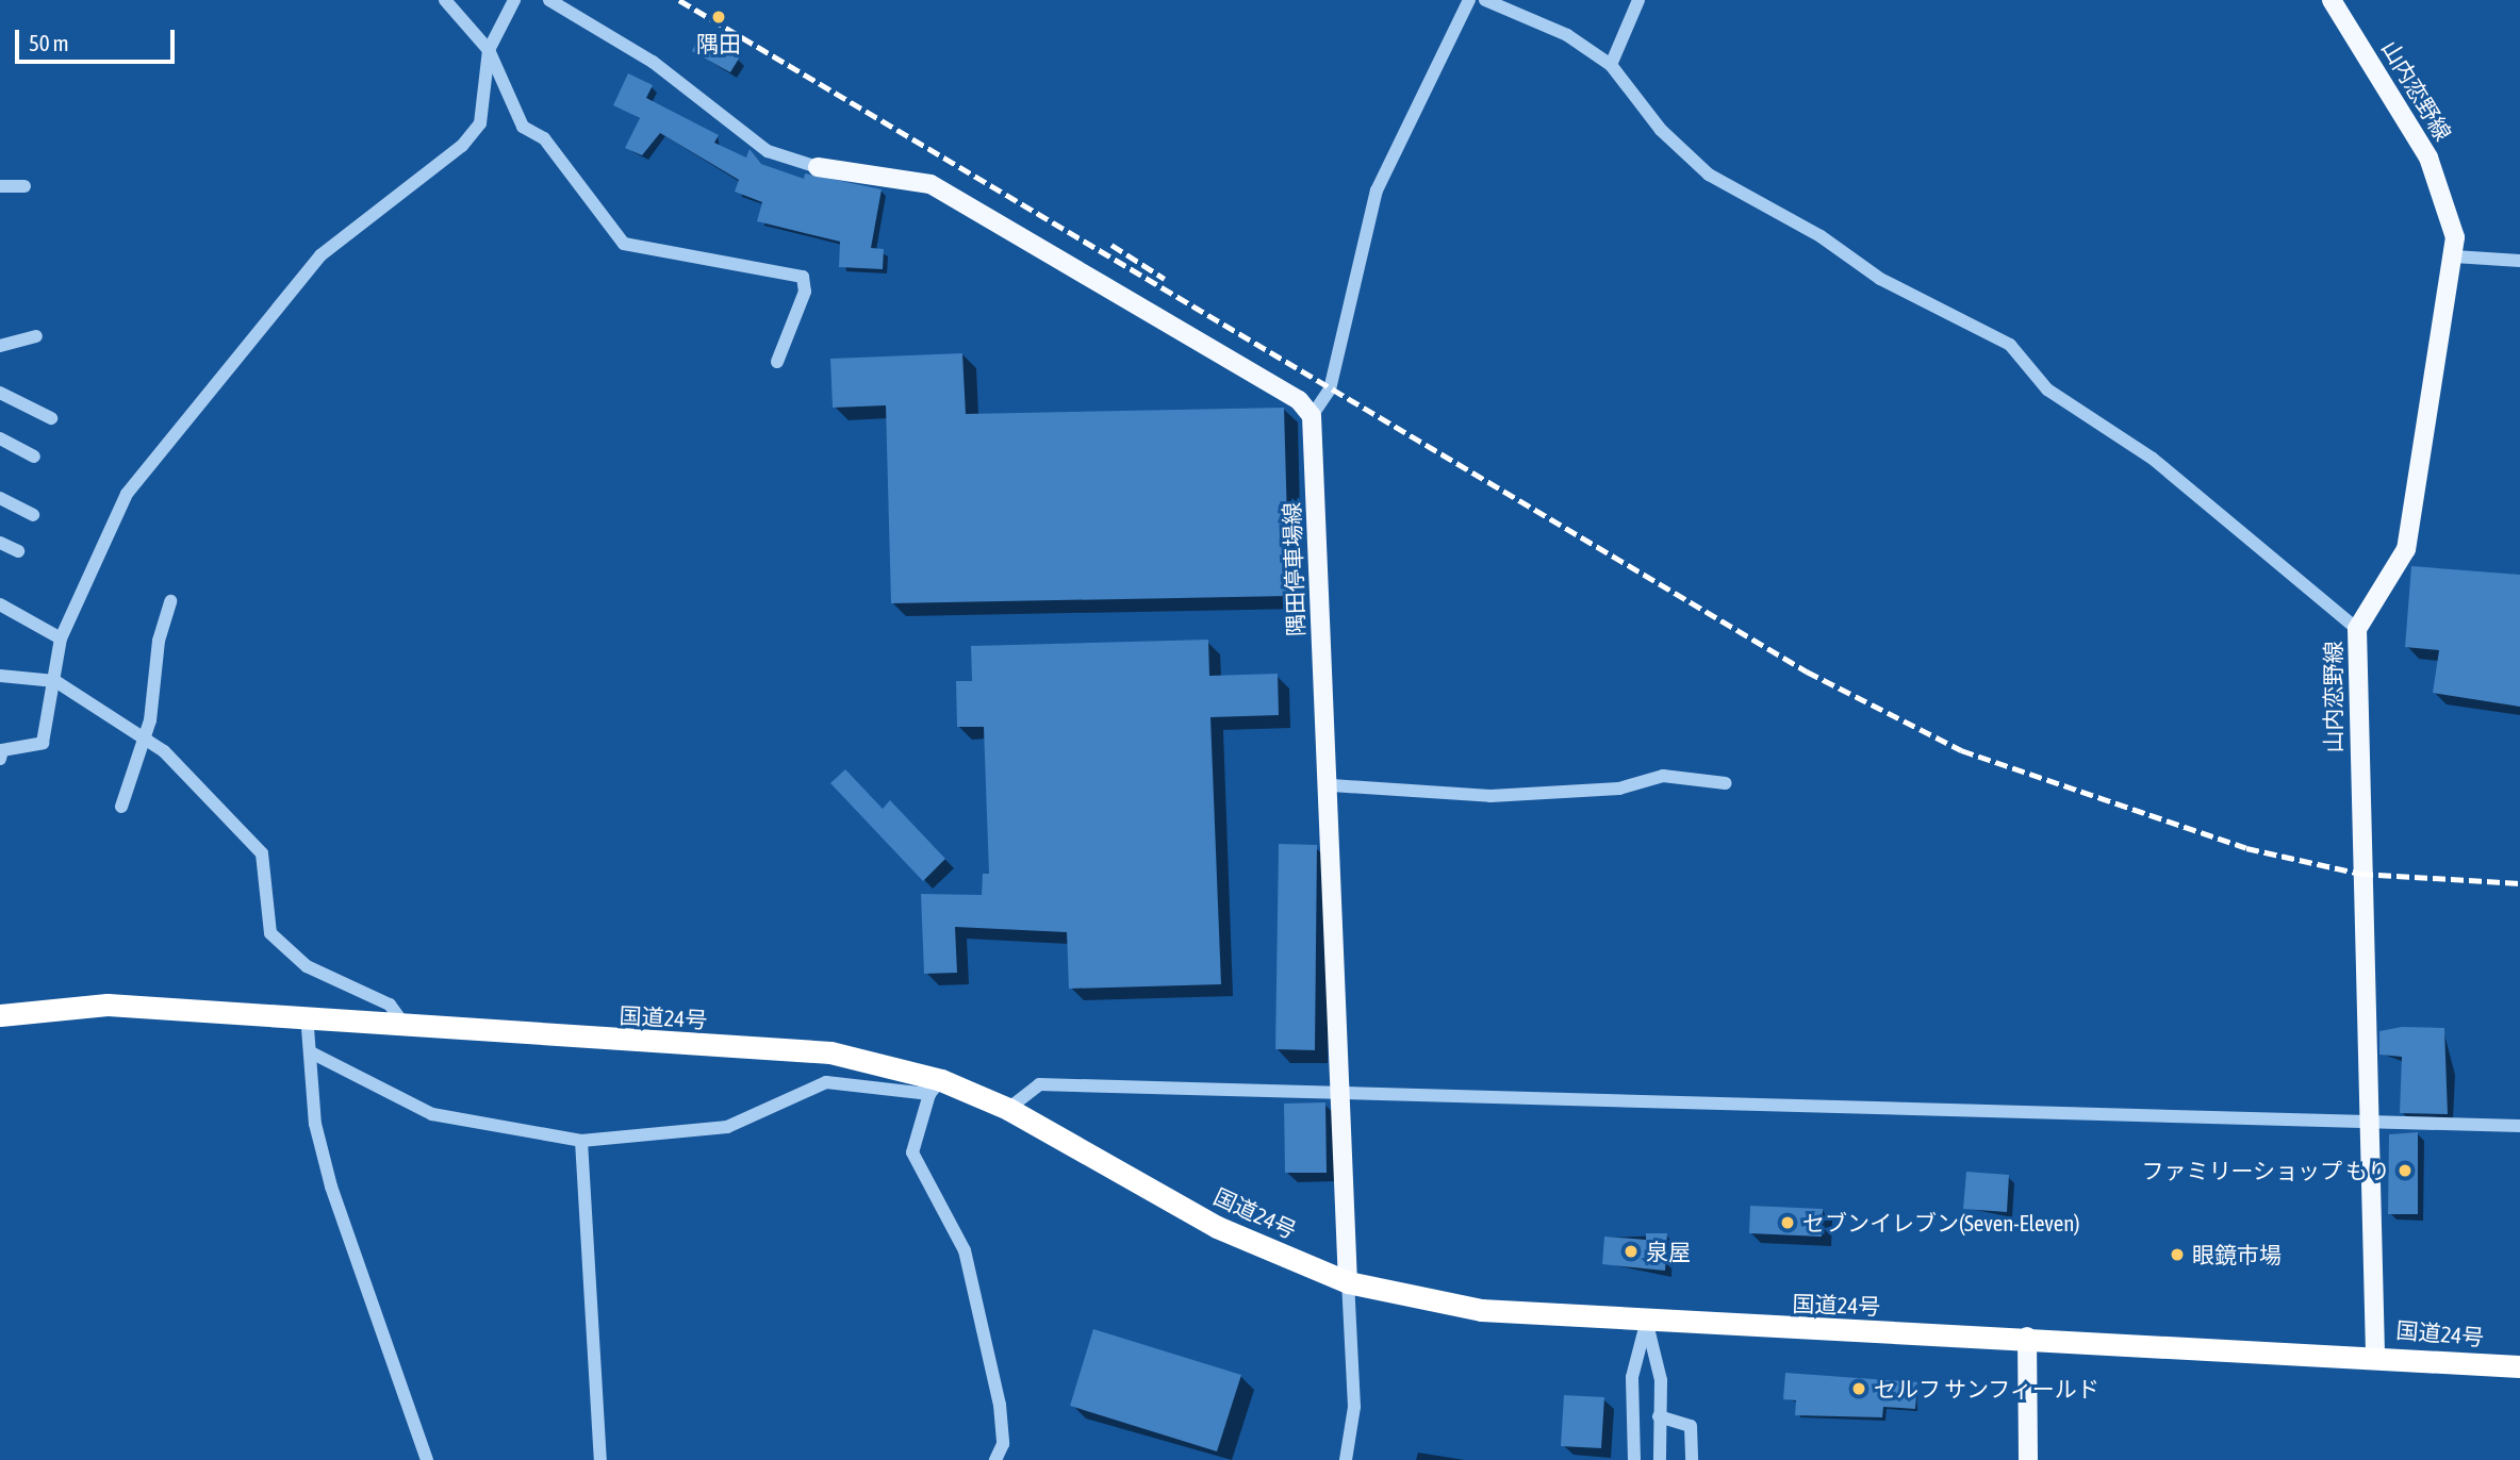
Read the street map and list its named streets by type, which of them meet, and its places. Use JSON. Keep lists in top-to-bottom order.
{
  "streets": {
    "highway": ["国道24号"],
    "main road": ["山内恋野線", "隅田停車場線"]
  },
  "crossings": [
    ["山内恋野線", "国道24号"],
    ["隅田停車場線", "国道24号"]
  ],
  "places": [
    "隅田",
    "ファミリーショップ もり",
    "セブンイレブン(Seven-Eleven)",
    "泉屋",
    "眼鏡市場",
    "セルフ サンフィールド"
  ],
  "scale_bar": "50 m"
}
